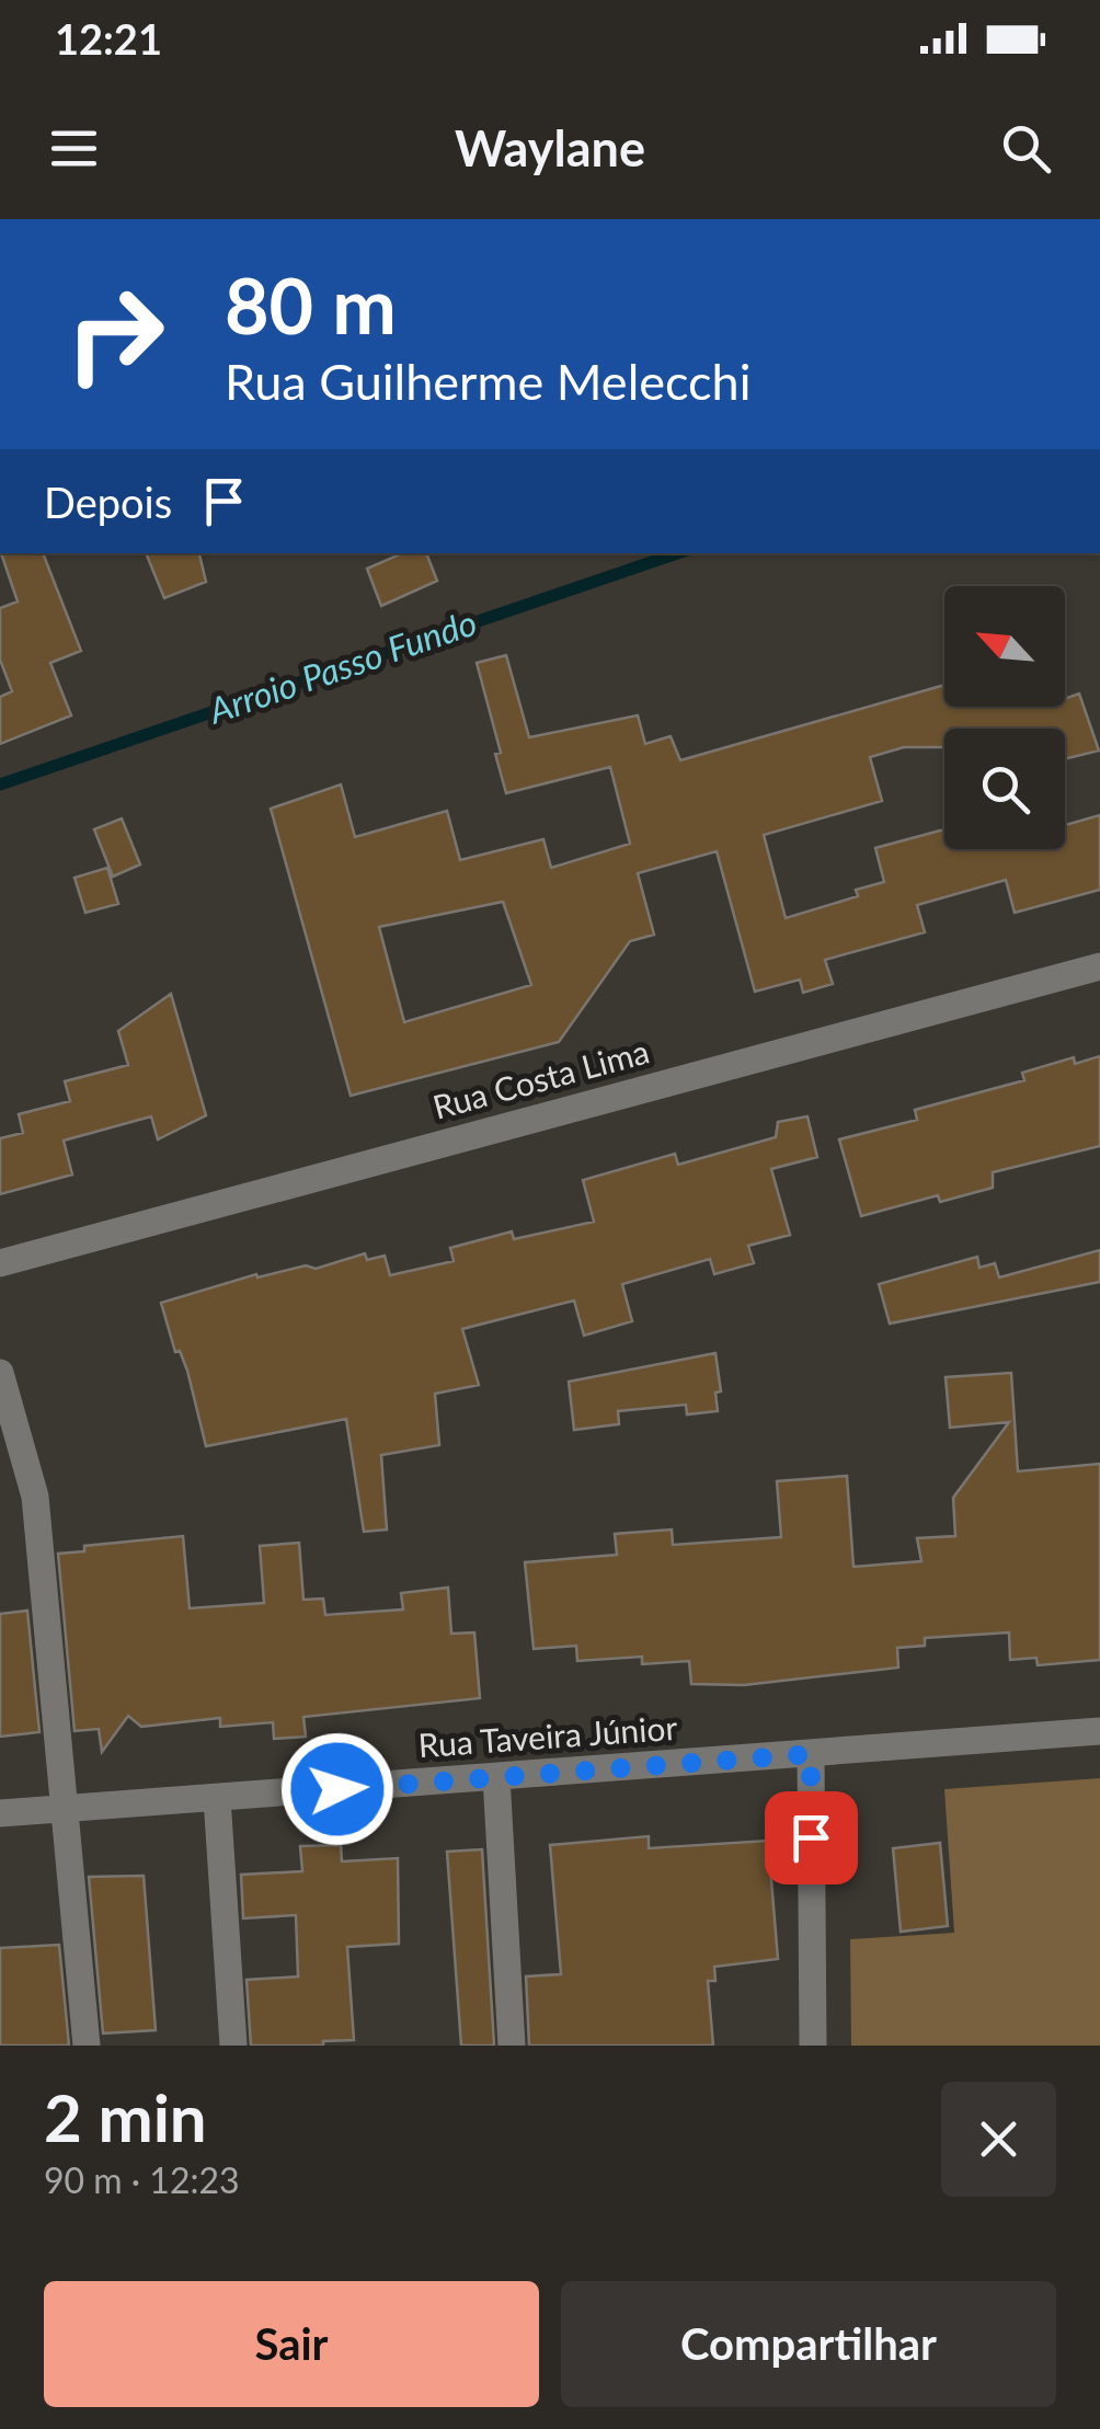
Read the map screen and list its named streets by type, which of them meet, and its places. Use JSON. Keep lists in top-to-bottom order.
{
  "streets": {
    "street": ["Rua Costa Lima", "Rua Taveira Júnior"]
  },
  "water": ["Arroio Passo Fundo"],
  "north": "top left",
  "page": {
    "status": "12:21",
    "header": "Waylane",
    "turn": ["80 m", "Rua Guilherme Melecchi"],
    "then": "Depois",
    "heading": ["2 min", "90 m · 12:23"],
    "buttons": ["Sair", "Compartilhar"]
  }
}
